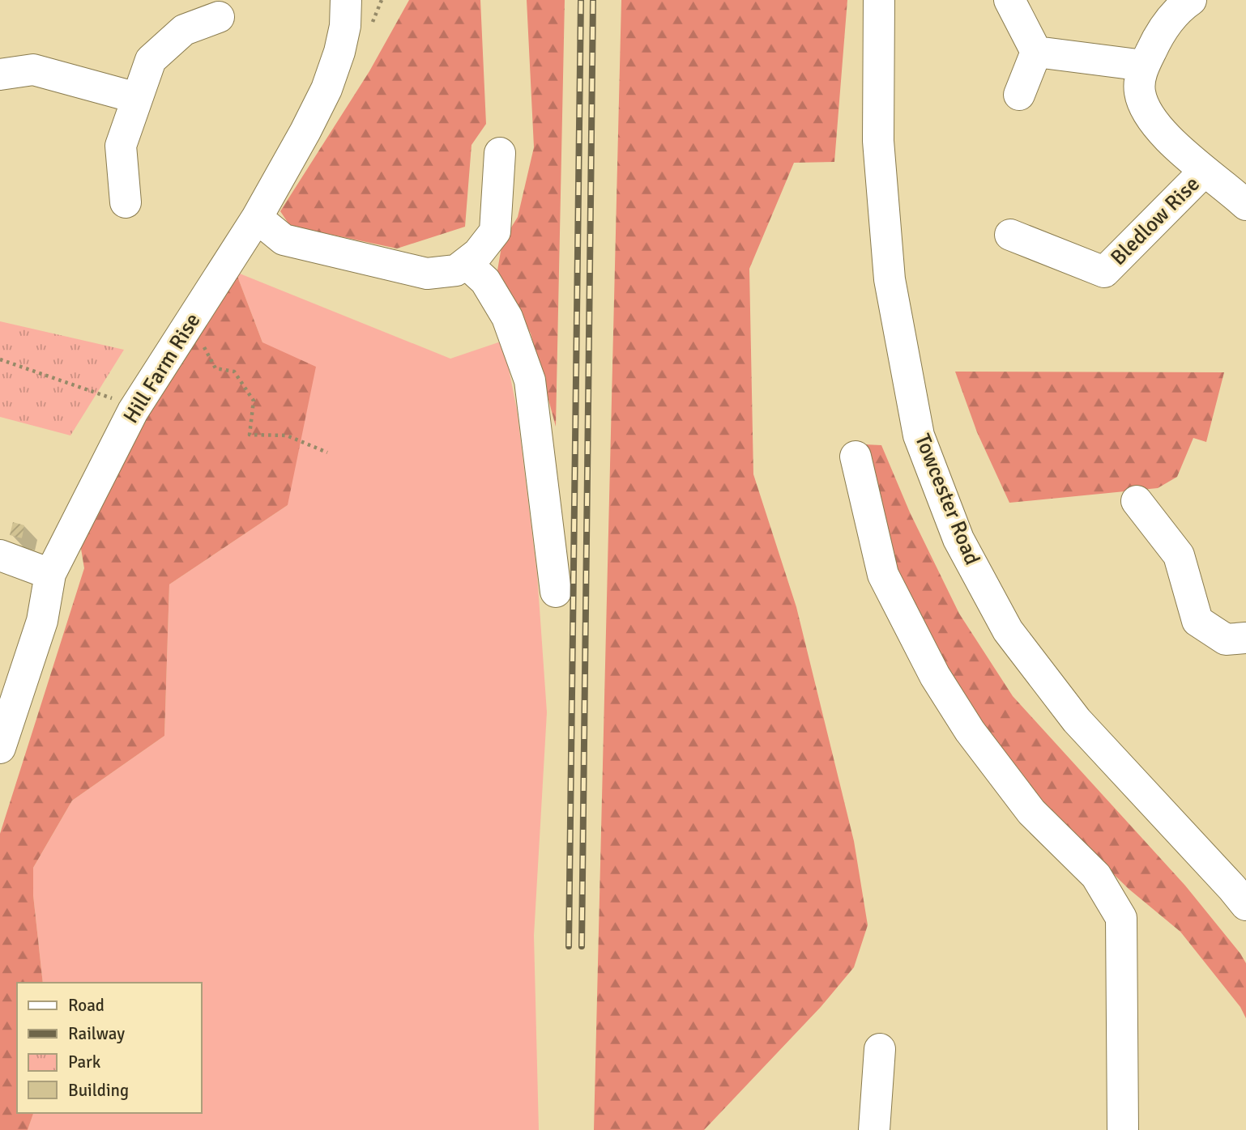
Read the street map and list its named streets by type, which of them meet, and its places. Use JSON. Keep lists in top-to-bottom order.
{
  "streets": {
    "street": ["Bledlow Rise", "Hill Farm Rise", "Towcester Road"]
  },
  "legend": [
    "Road",
    "Railway",
    "Park",
    "Building"
  ]
}
